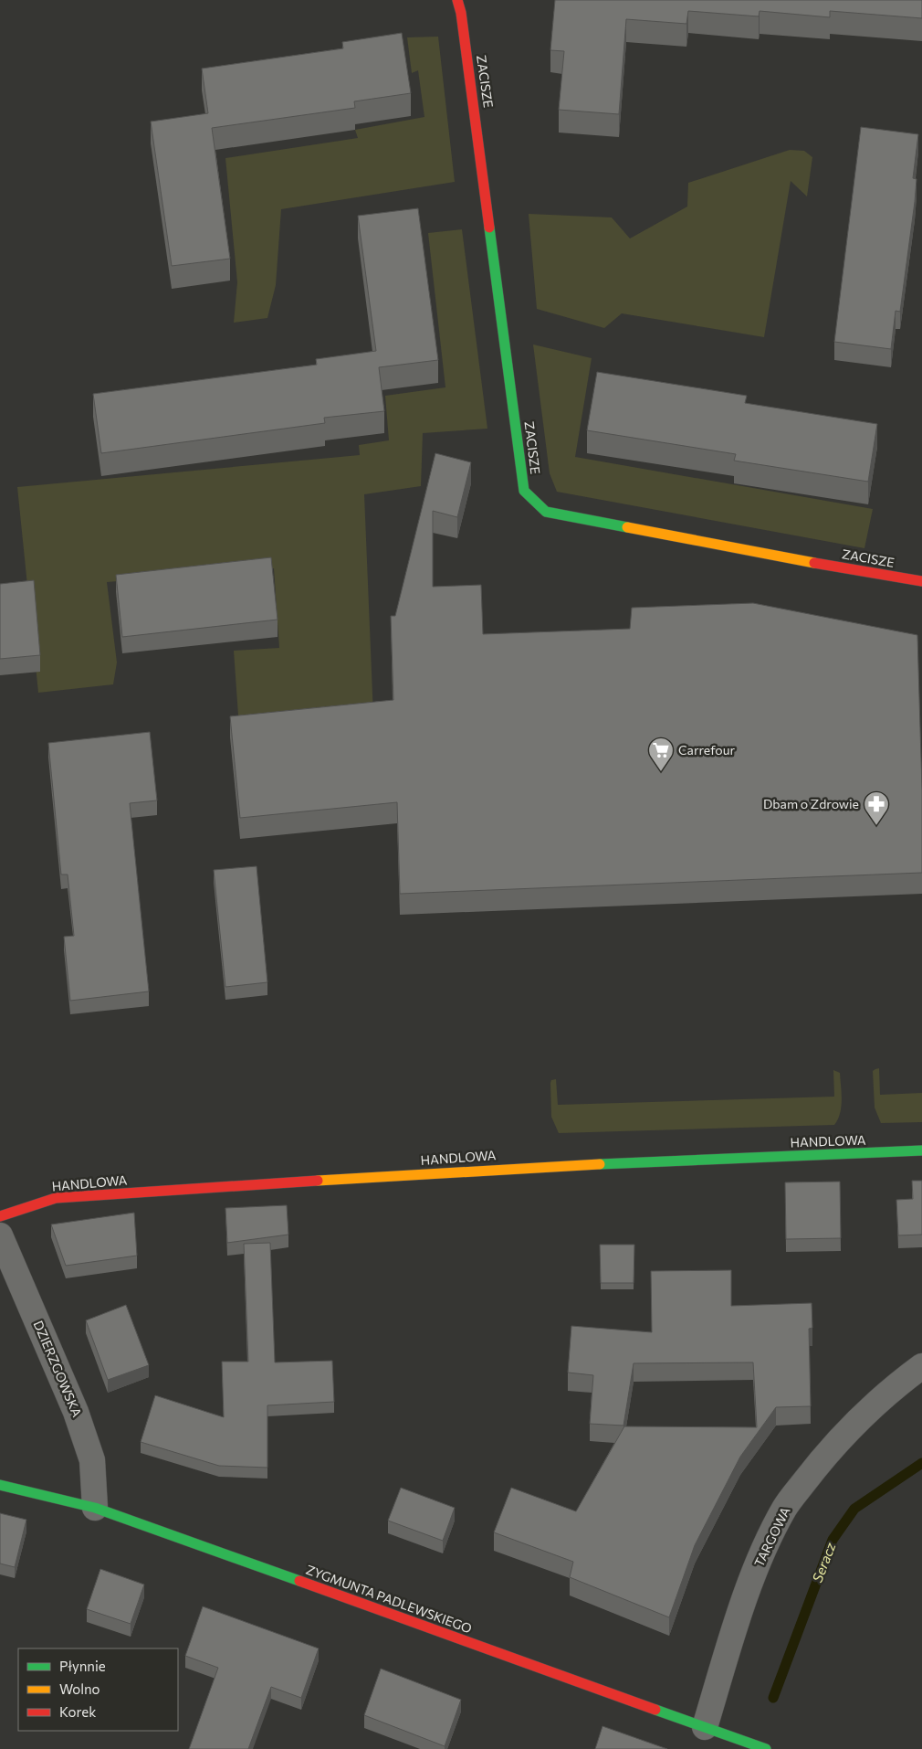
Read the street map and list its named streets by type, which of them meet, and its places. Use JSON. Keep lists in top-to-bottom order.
{
  "streets": {
    "street": [
      "ZACISZE",
      "HANDLOWA",
      "DZIERZGOWSKA",
      "TARGOWA",
      "ZYGMUNTA PADLEWSKIEGO"
    ]
  },
  "crossings": [
    ["DZIERZGOWSKA", "ZYGMUNTA PADLEWSKIEGO"],
    ["TARGOWA", "ZYGMUNTA PADLEWSKIEGO"]
  ],
  "water": ["Seracz"],
  "places": {
    "supermarket": ["Carrefour"],
    "pharmacy": ["Dbam o Zdrowie"]
  },
  "legend": ["Płynnie", "Wolno", "Korek"]
}
